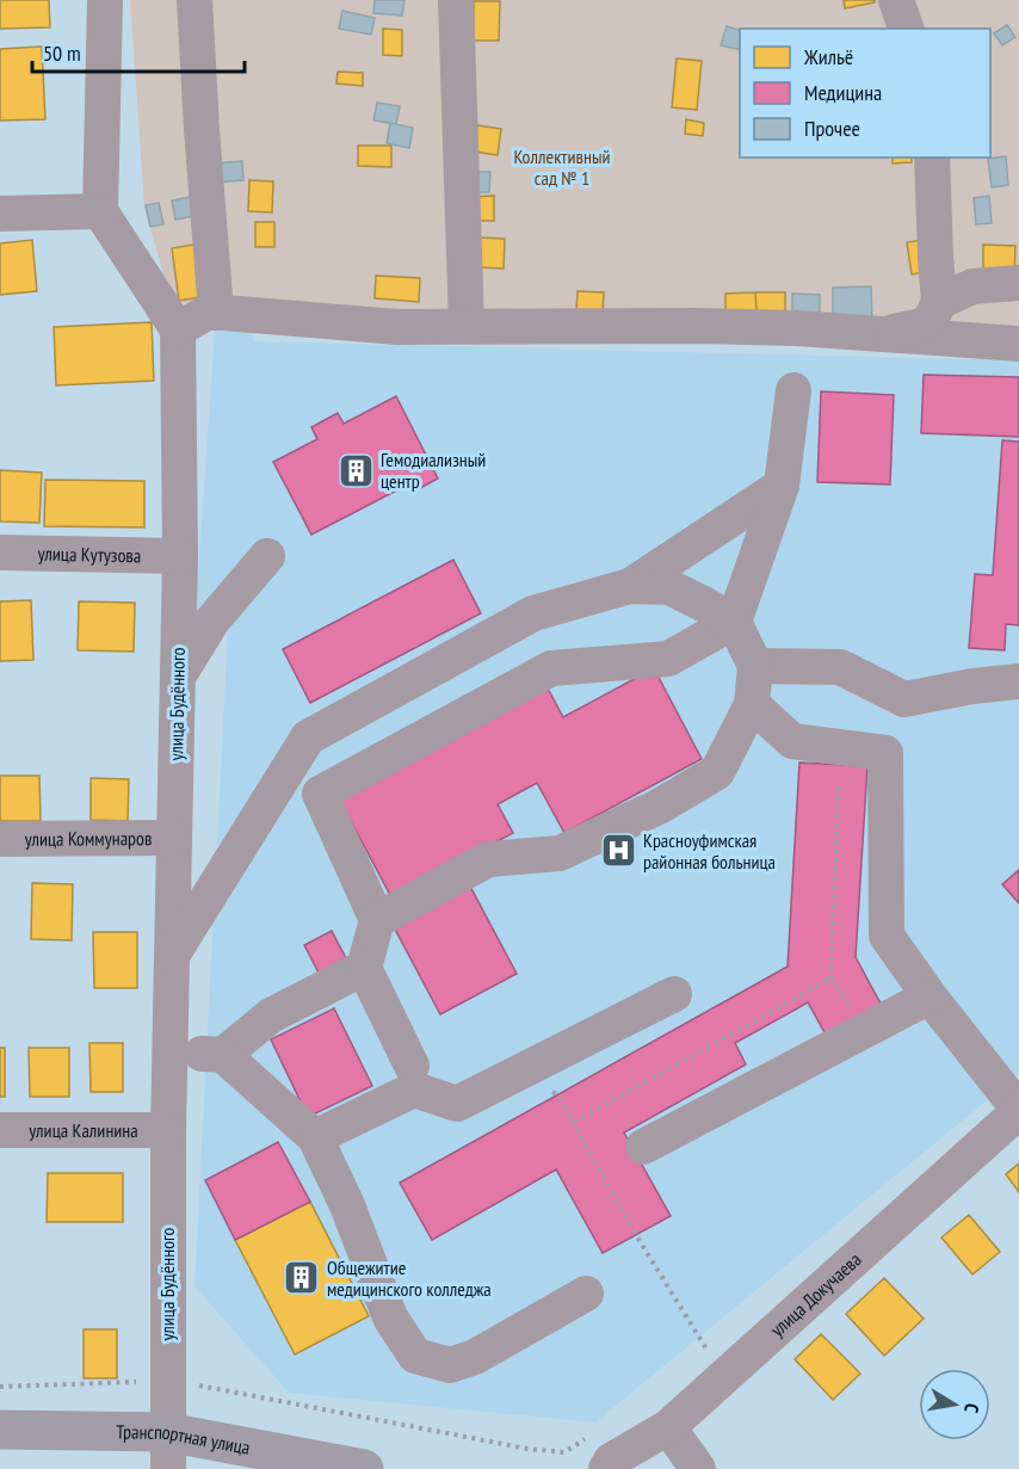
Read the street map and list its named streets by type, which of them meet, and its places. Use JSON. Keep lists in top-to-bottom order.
{
  "streets": {
    "main road": ["Транспортная улица"],
    "street": [
      "улица Кутузова",
      "улица Будённого",
      "улица Коммунаров",
      "улица Калинина",
      "улица Докучаева"
    ]
  },
  "crossings": [
    ["улица Кутузова", "улица Будённого"],
    ["улица Будённого", "улица Коммунаров"],
    ["улица Будённого", "улица Калинина"],
    ["улица Будённого", "Транспортная улица"]
  ],
  "parks": ["Коллективный сад № 1"],
  "places": {
    "building": ["Гемодиализный центр", "Общежитие медицинского колледжа"],
    "hospital": ["Красноуфимская районная больница"]
  },
  "legend": ["Жильё", "Медицина", "Прочее"],
  "scale_bar": "50 m",
  "north": "right"
}
